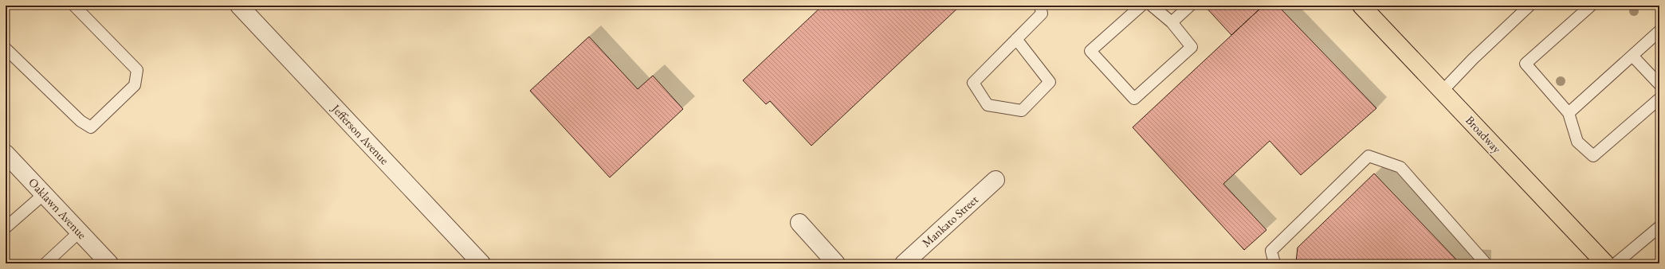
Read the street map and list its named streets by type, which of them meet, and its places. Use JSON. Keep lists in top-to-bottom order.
{
  "streets": {
    "main road": ["Broadway"],
    "street": ["Jefferson Avenue", "Oaklawn Avenue", "Mankato Street"]
  }
}
